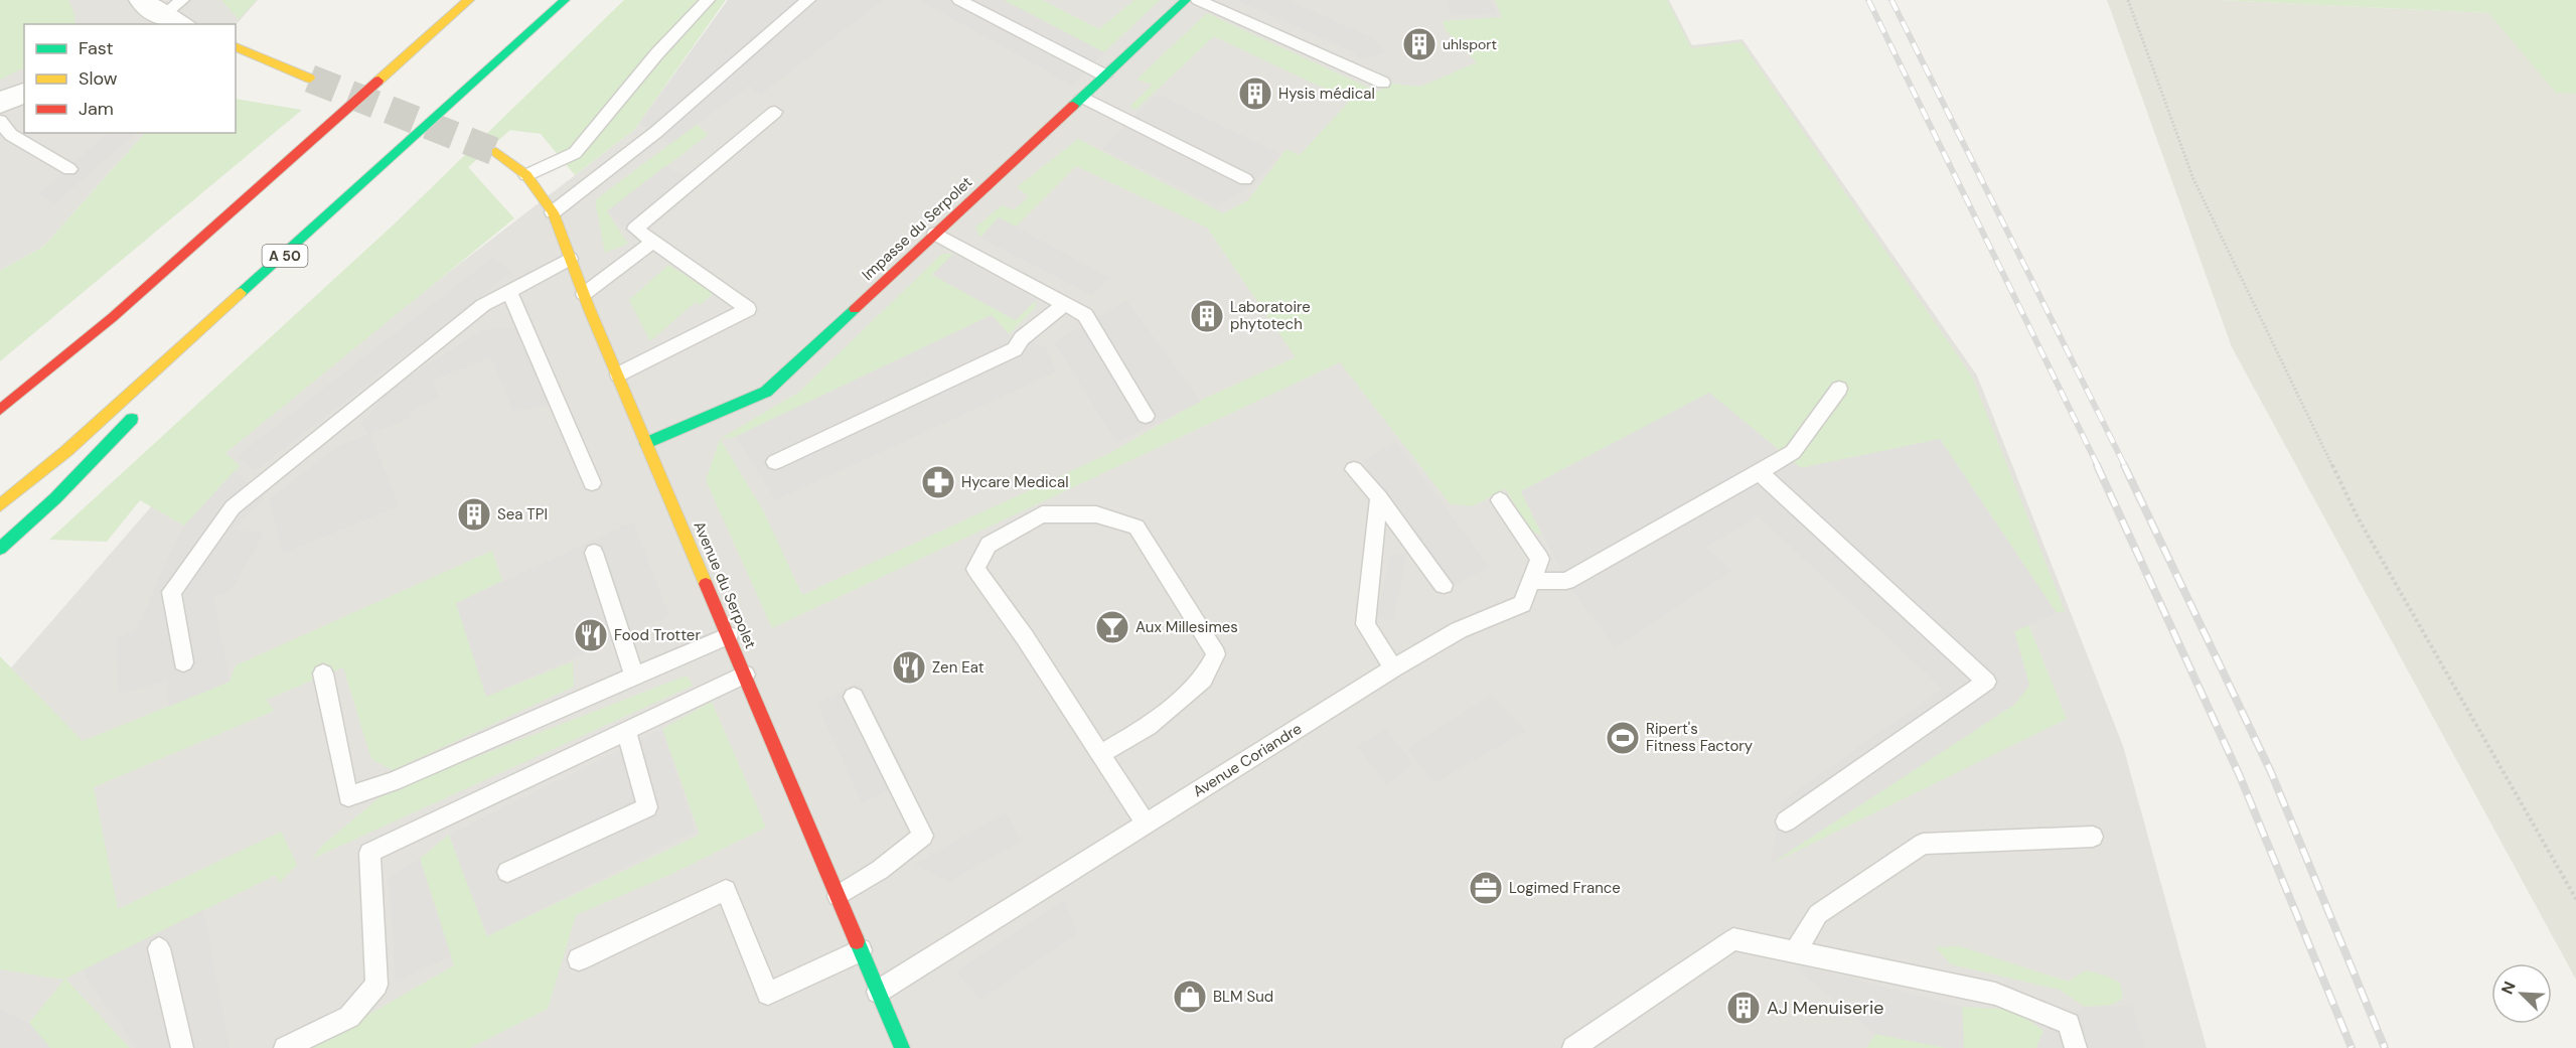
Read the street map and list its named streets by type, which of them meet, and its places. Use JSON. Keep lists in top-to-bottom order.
{
  "streets": {
    "main road": ["Impasse du Serpolet", "A 50", "Avenue du Serpolet"],
    "lane": ["Avenue Coriandre"]
  },
  "crossings": [
    ["Impasse du Serpolet", "Avenue du Serpolet"],
    ["Avenue du Serpolet", "Avenue Coriandre"]
  ],
  "places": {
    "building": [
      "uhlsport",
      "Hysis médical",
      "Laboratoire phytotech",
      "Sea TPI",
      "AJ Menuiserie"
    ],
    "pharmacy": ["Hycare Medical"],
    "bar": ["Aux Millesimes"],
    "restaurant": ["Food Trotter", "Zen Eat"],
    "sports": ["Ripert's Fitness Factory"],
    "office": ["Logimed France"],
    "shop": ["BLM Sud"]
  },
  "legend": ["Fast", "Slow", "Jam"],
  "north": "top left"
}
